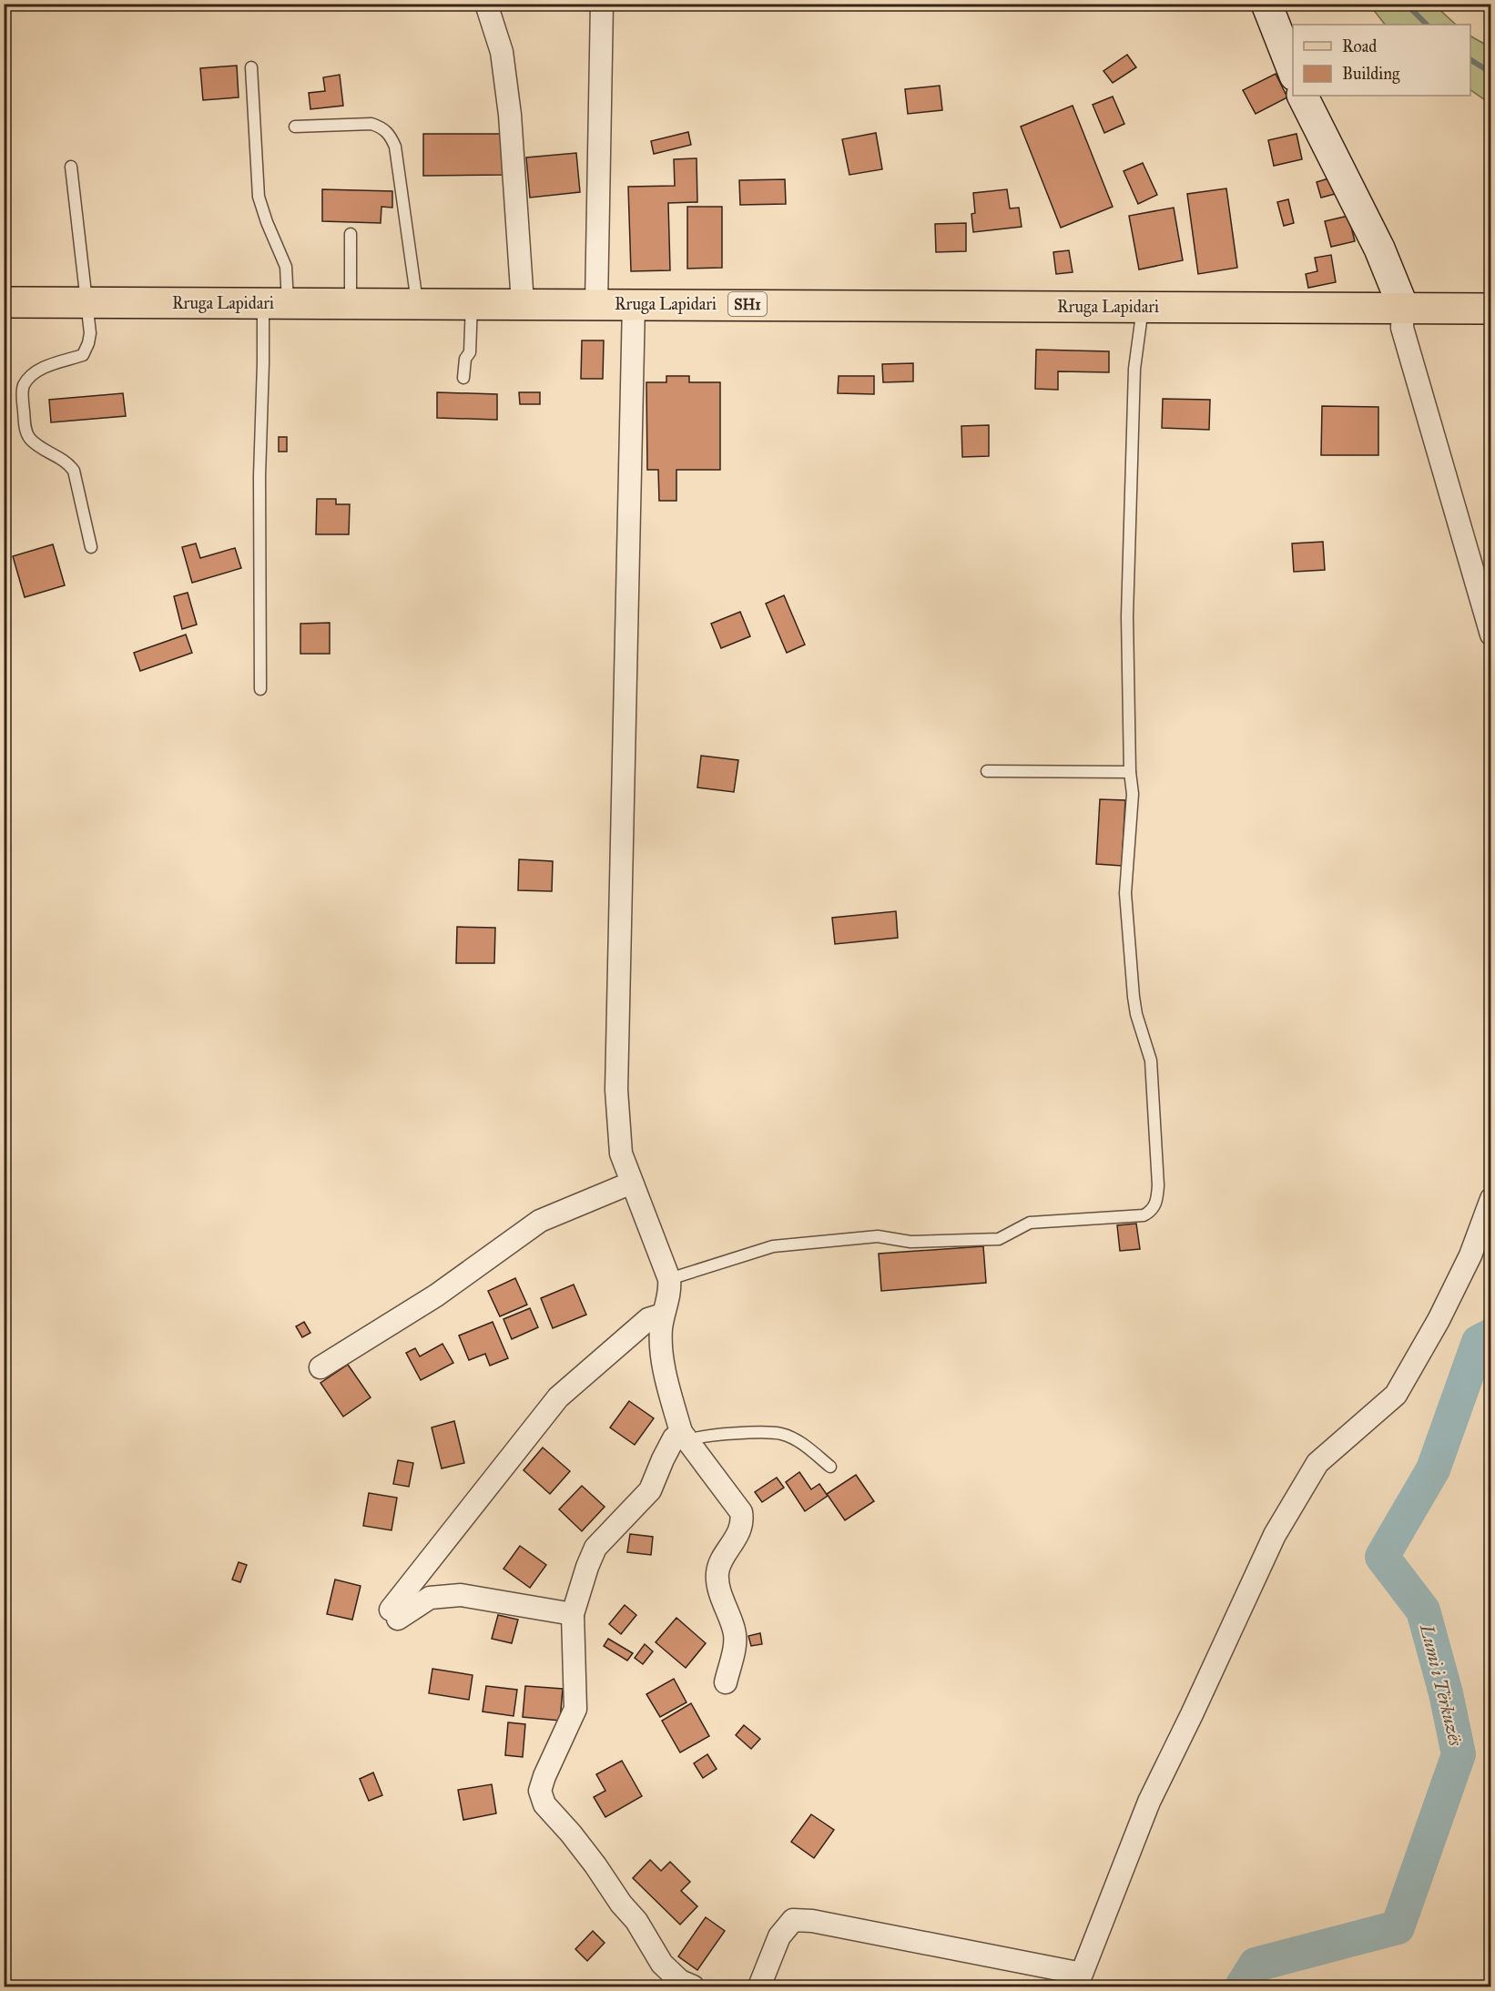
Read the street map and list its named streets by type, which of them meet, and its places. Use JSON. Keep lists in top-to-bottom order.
{
  "streets": {
    "main road": ["Rruga Lapidari", "SH1"]
  },
  "water": ["Lumi i Tërkuzës"],
  "legend": ["Road", "Building"]
}
